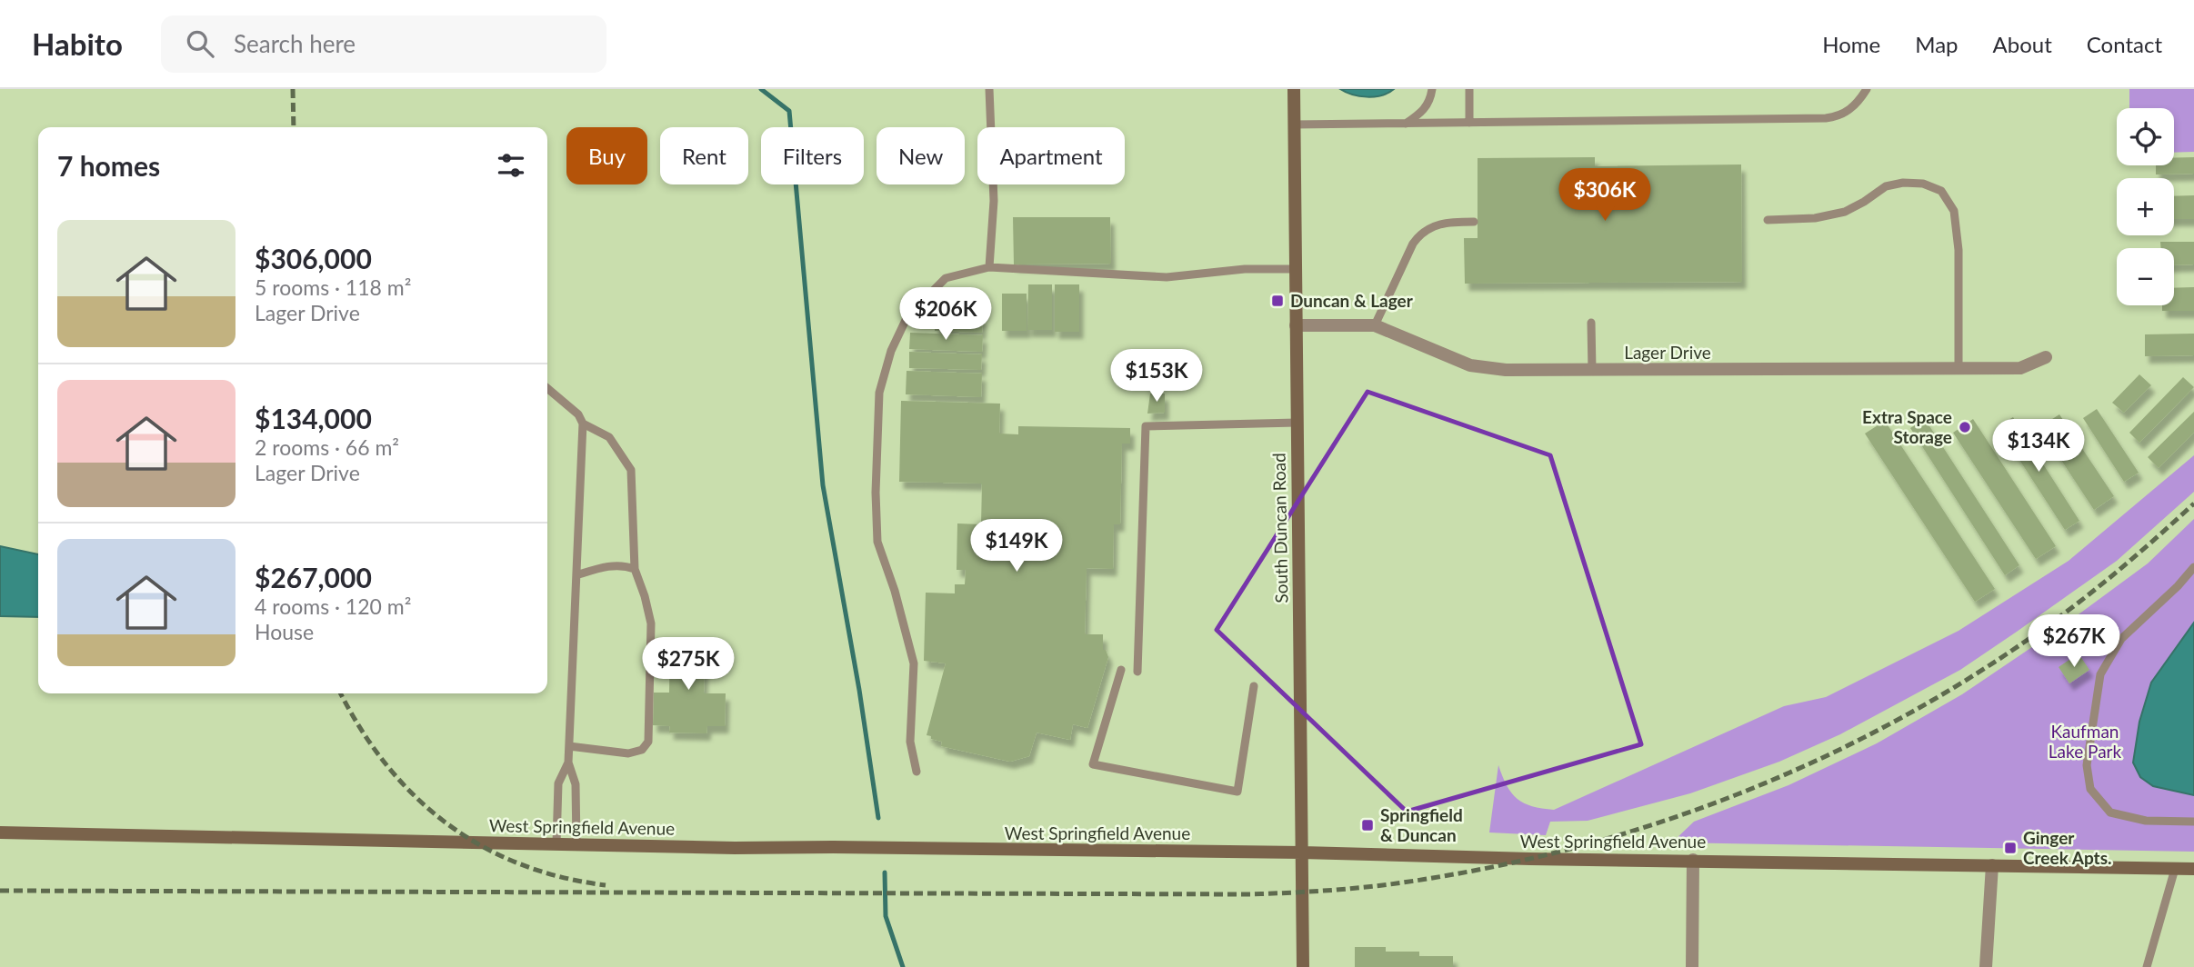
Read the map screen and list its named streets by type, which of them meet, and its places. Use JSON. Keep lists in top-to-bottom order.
{
  "streets": {
    "main road": ["South Duncan Road", "West Springfield Avenue"],
    "street": ["Lager Drive"]
  },
  "crossings": [
    ["Lager Drive", "South Duncan Road"],
    ["South Duncan Road", "West Springfield Avenue"]
  ],
  "parks": ["Kaufman Lake Park"],
  "places": {
    "transit": ["Duncan & Lager", "Springfield & Duncan", "Ginger Creek Apts."],
    "other": ["Extra Space Storage"]
  },
  "page": {
    "header": "Habito",
    "search": "Search here",
    "nav": [
      "Home",
      "Map",
      "About",
      "Contact"
    ],
    "map_buttons": ["+", "−"],
    "chip": [
      "Buy",
      "Rent",
      "Filters",
      "New",
      "Apartment"
    ],
    "heading": "7 homes",
    "price": [
      "$306K",
      "$206K",
      "$153K",
      "$134K",
      "$149K",
      "$267K",
      "$275K"
    ],
    "list": [
      {
        "name": "$306,000",
        "note": "5 rooms · 118 m² · Lager Drive"
      },
      {
        "name": "$134,000",
        "note": "2 rooms · 66 m² · Lager Drive"
      },
      {
        "name": "$267,000",
        "note": "4 rooms · 120 m² · House"
      }
    ]
  }
}
